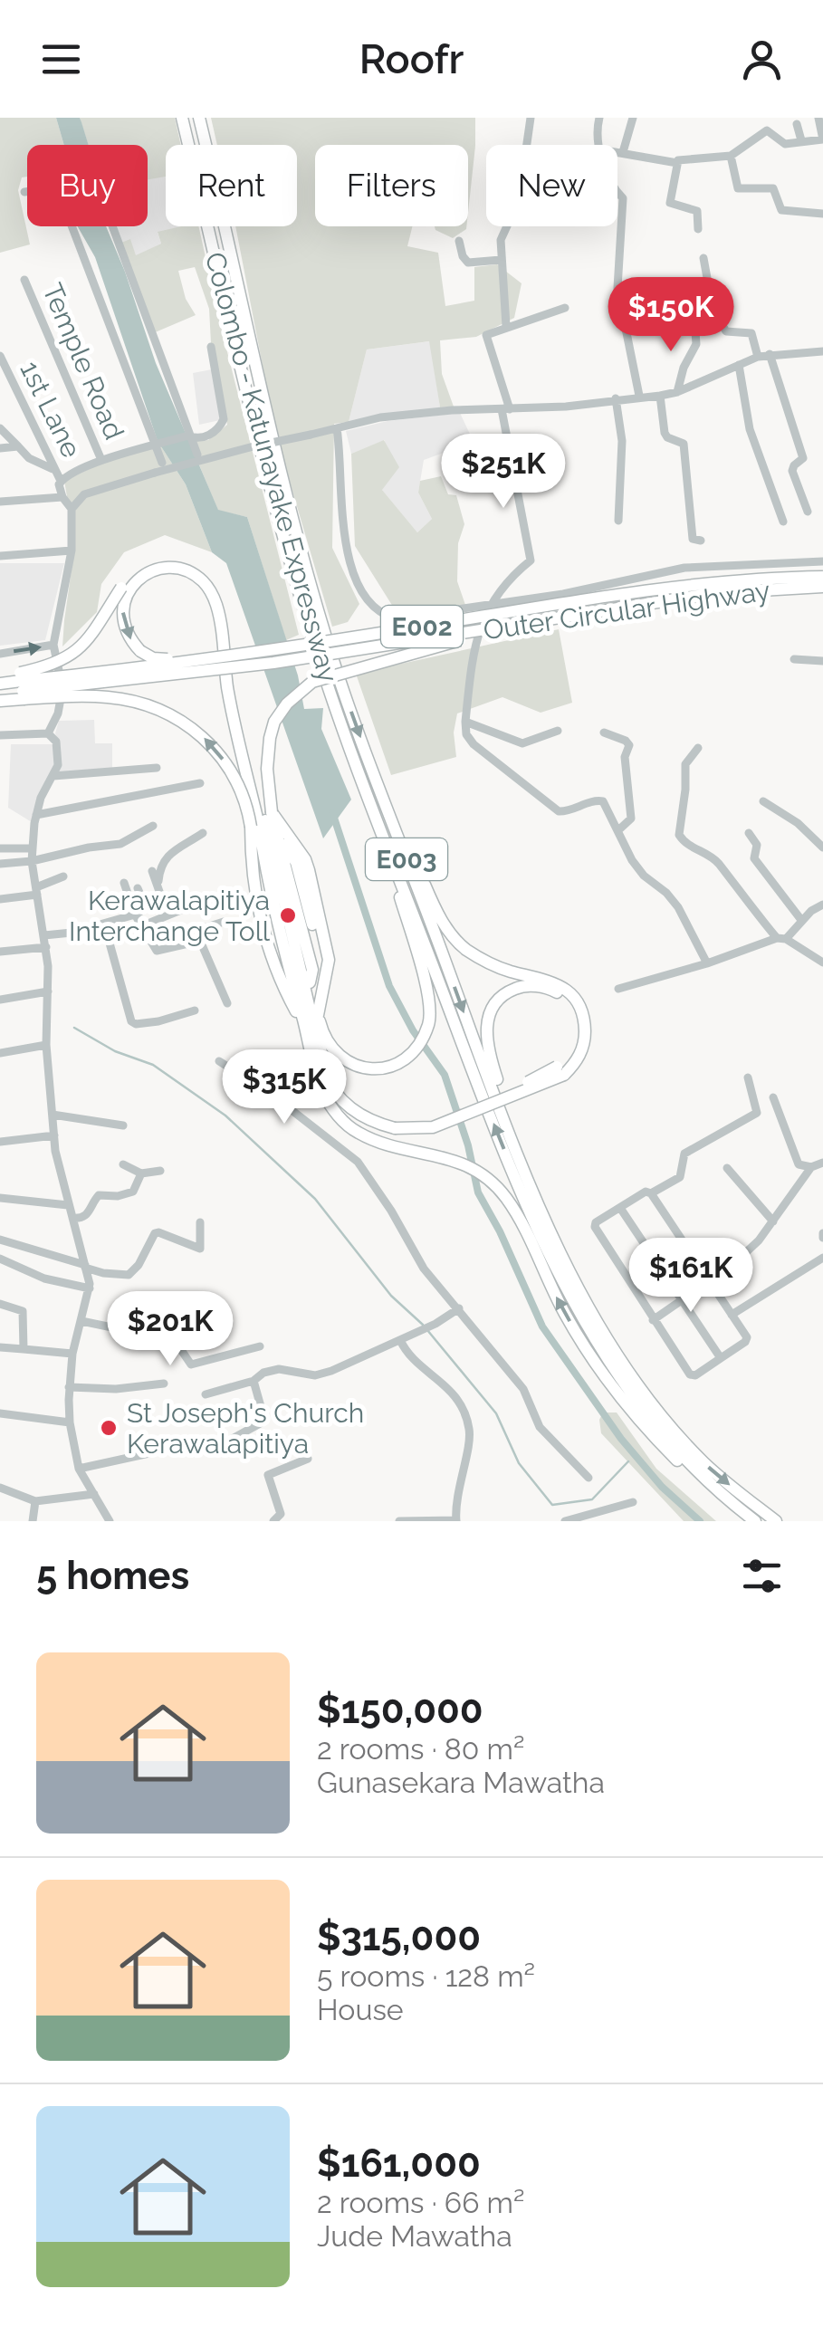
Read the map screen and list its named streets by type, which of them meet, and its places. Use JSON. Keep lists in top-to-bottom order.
{
  "streets": {
    "highway": [
      "Colombo - Katunayake Expressway",
      "Outer Circular Highway",
      "E002",
      "E003"
    ],
    "street": ["Temple Road", "1st Lane"]
  },
  "places": ["Kerawalapitiya Interchange Toll", "St Joseph's Church Kerawalapitiya"],
  "page": {
    "header": "Roofr",
    "chip": [
      "Buy",
      "Rent",
      "Filters",
      "New"
    ],
    "price": [
      "$150K",
      "$251K",
      "$315K",
      "$161K",
      "$201K"
    ],
    "heading": "5 homes",
    "list": [
      {
        "name": "$150,000",
        "note": "2 rooms · 80 m² · Gunasekara Mawatha"
      },
      {
        "name": "$315,000",
        "note": "5 rooms · 128 m² · House"
      },
      {
        "name": "$161,000",
        "note": "2 rooms · 66 m² · Jude Mawatha"
      }
    ]
  }
}
